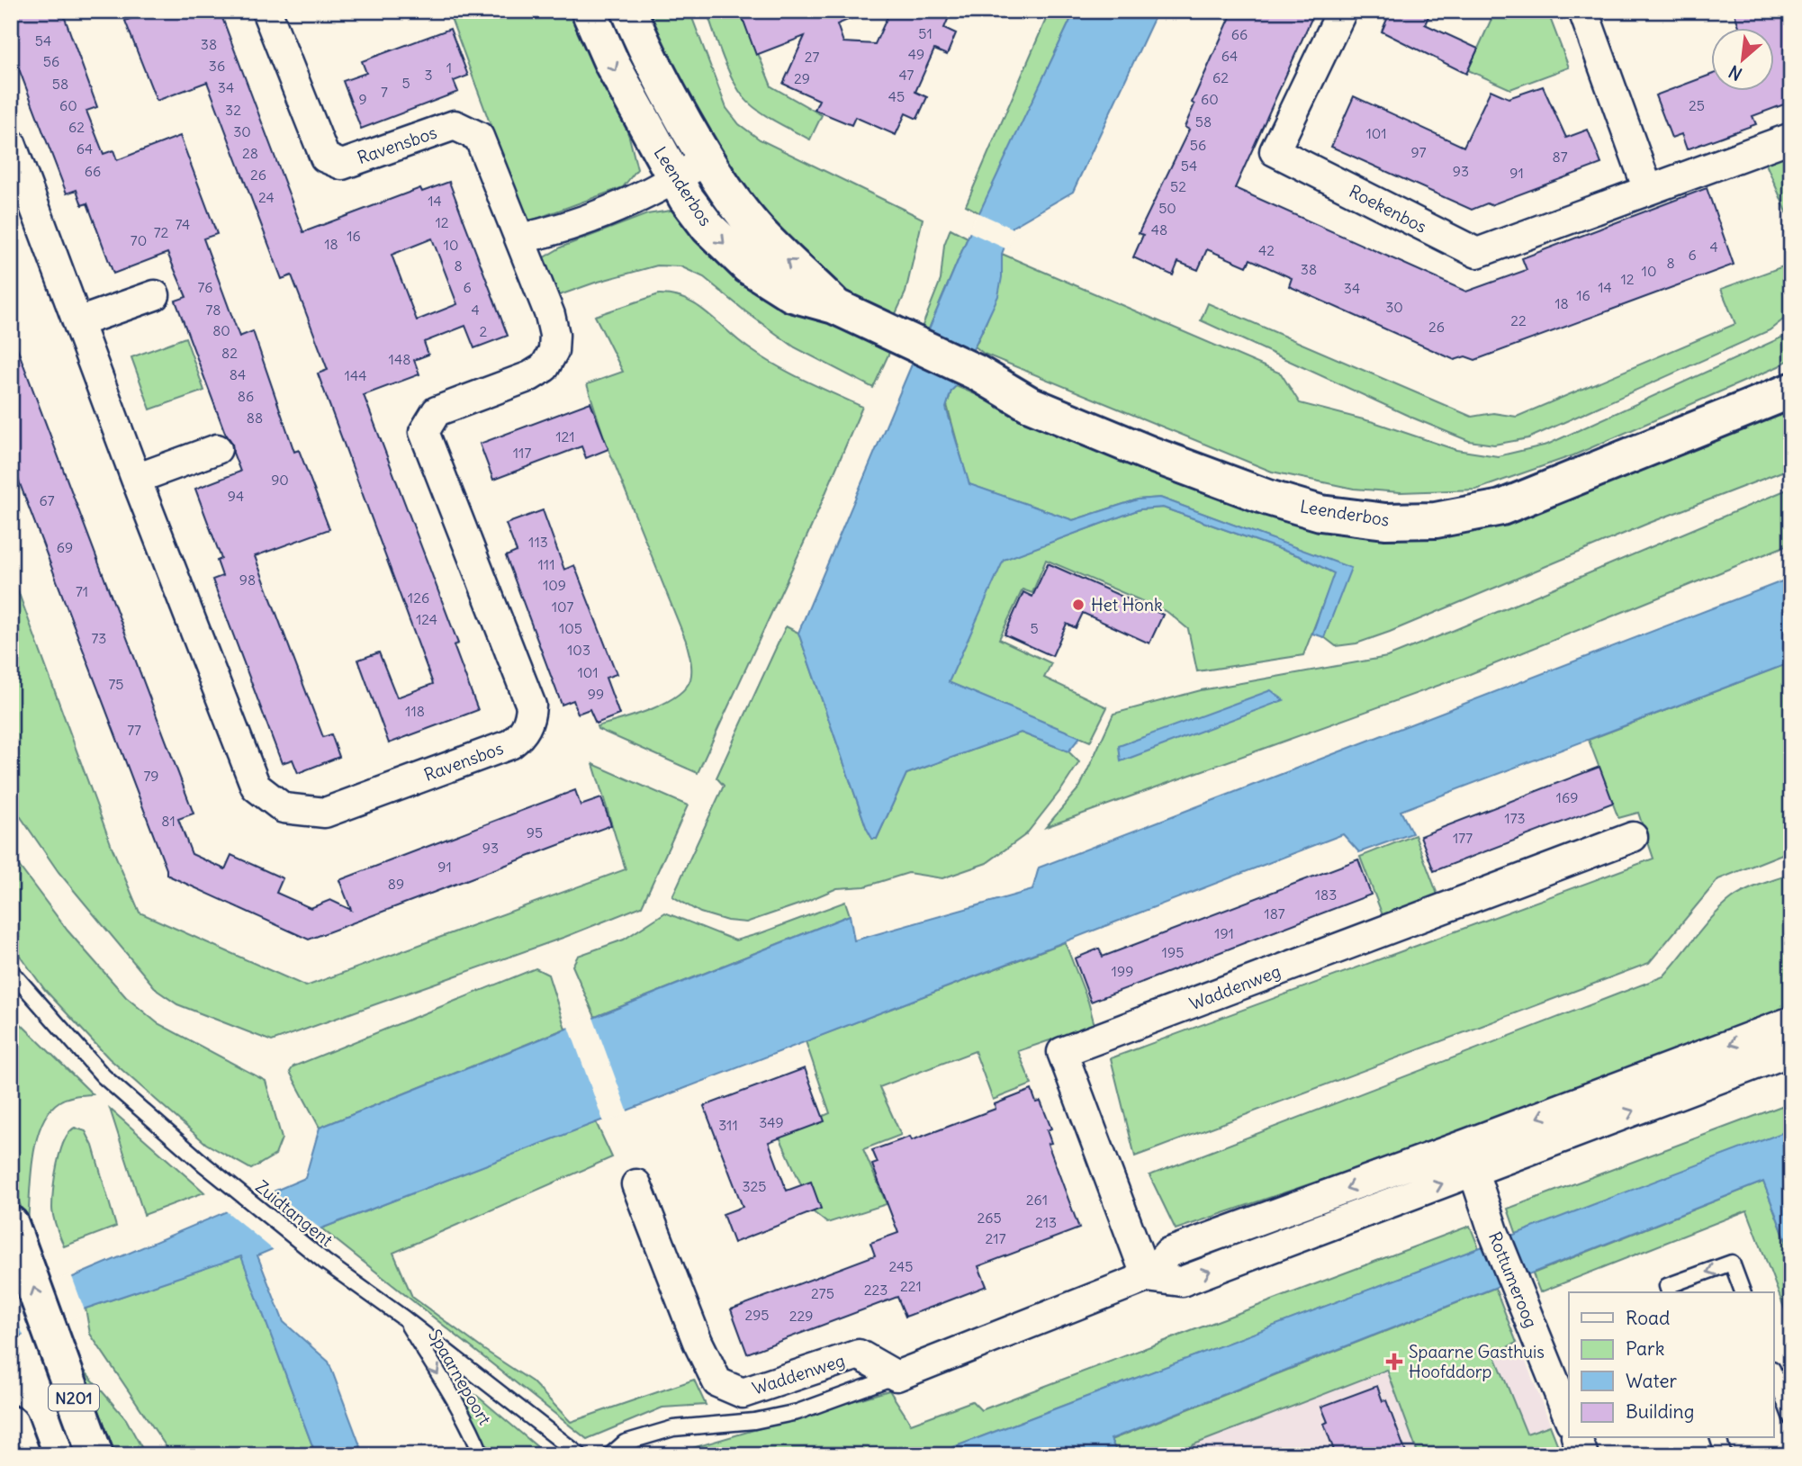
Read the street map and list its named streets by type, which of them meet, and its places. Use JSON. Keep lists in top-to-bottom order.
{
  "streets": {
    "main road": ["Leenderbos", "N201"],
    "street": [
      "Ravensbos",
      "Roekenbos",
      "Waddenweg",
      "Rottumeroog"
    ],
    "lane": ["Zuidtangent", "Spaarnepoort"]
  },
  "crossings": [
    ["Zuidtangent", "Spaarnepoort"]
  ],
  "one_way": ["Spaarnepoort"],
  "places": {
    "other": ["Het Honk"],
    "health": ["Spaarne Gasthuis Hoofddorp"]
  },
  "house_numbers": [
    "51",
    "66",
    "54",
    "38",
    "49",
    "64",
    "27",
    "56",
    "36",
    "1",
    "3",
    "47",
    "62",
    "29",
    "5",
    "58",
    "34",
    "7",
    "45",
    "9",
    "60",
    "60",
    "25",
    "32",
    "58",
    "62",
    "30",
    "101",
    "56",
    "64",
    "97",
    "28",
    "87",
    "54",
    "66",
    "93",
    "91",
    "26",
    "52",
    "24",
    "14",
    "50",
    "12",
    "74",
    "48",
    "72",
    "16",
    "70",
    "18",
    "10",
    "4",
    "42",
    "6",
    "8",
    "8",
    "38",
    "10",
    "12",
    "76",
    "6",
    "14",
    "34",
    "16",
    "18",
    "30",
    "78",
    "4",
    "22",
    "26",
    "80",
    "2",
    "82",
    "148",
    "84",
    "144",
    "86",
    "88",
    "121",
    "117",
    "90",
    "94",
    "67",
    "113",
    "69",
    "111",
    "98",
    "109",
    "71",
    "126",
    "107",
    "124",
    "105",
    "5",
    "73",
    "103",
    "101",
    "75",
    "99",
    "118",
    "77",
    "79",
    "169",
    "173",
    "81",
    "95",
    "177",
    "93",
    "91",
    "89",
    "183",
    "187",
    "191",
    "195",
    "199",
    "349",
    "311",
    "325",
    "261",
    "265",
    "213",
    "217",
    "245",
    "221",
    "223",
    "275",
    "295",
    "229"
  ],
  "legend": [
    "Road",
    "Park",
    "Water",
    "Building"
  ],
  "north": "bottom left"
}
